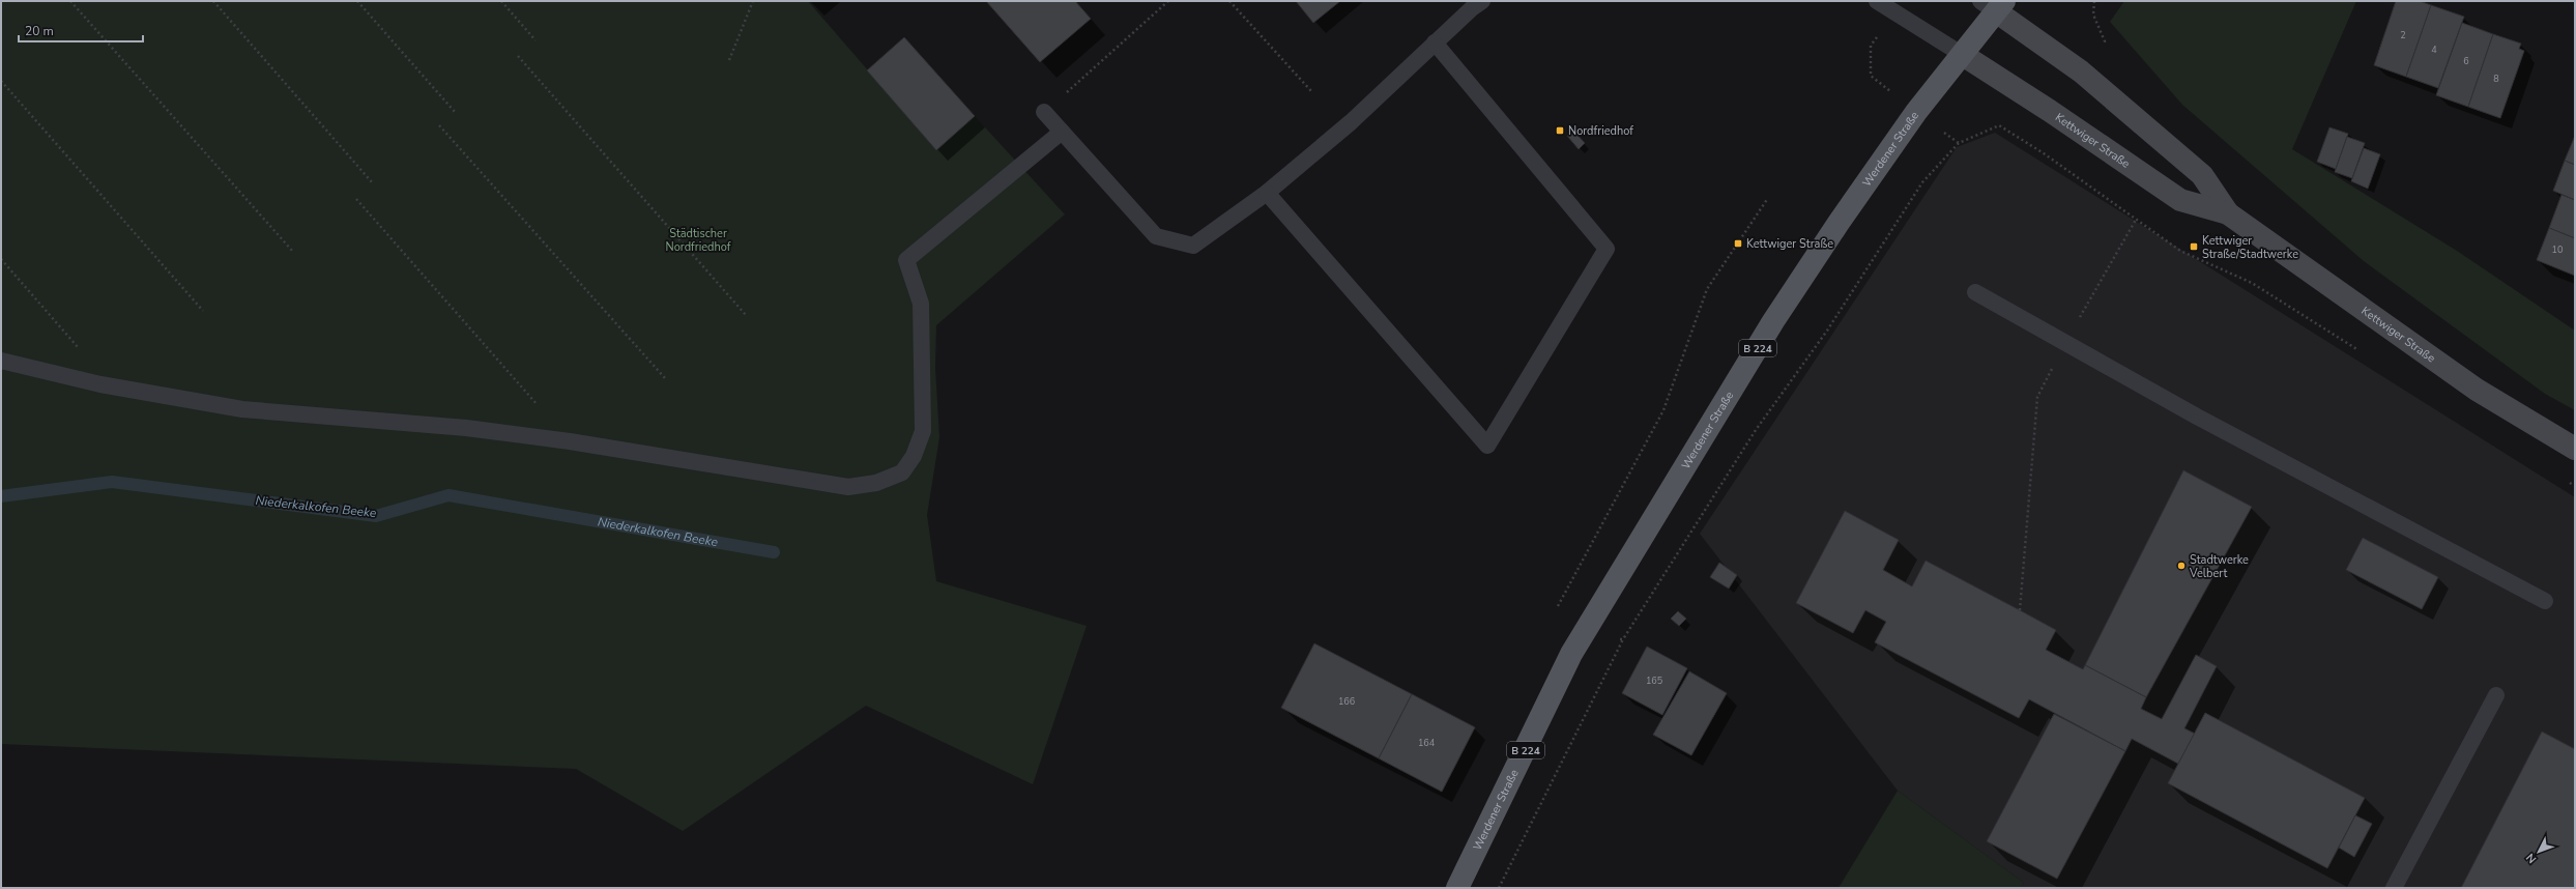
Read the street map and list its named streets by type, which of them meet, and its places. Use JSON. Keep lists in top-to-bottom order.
{
  "streets": {
    "main road": ["Kettwiger Straße", "Werdener Straße", "B 224"]
  },
  "crossings": [
    ["Kettwiger Straße", "Werdener Straße"]
  ],
  "water": ["Niederkalkofen Beeke"],
  "parks": ["Städtischer Nordfriedhof"],
  "places": {
    "transit": ["Nordfriedhof", "Kettwiger Straße", "Kettwiger Straße/Stadtwerke"],
    "other": ["Stadtwerke Velbert"]
  },
  "house_numbers": [
    "2",
    "4",
    "6",
    "8",
    "10",
    "165",
    "166",
    "164"
  ],
  "scale_bar": "20 m",
  "north": "bottom left"
}
